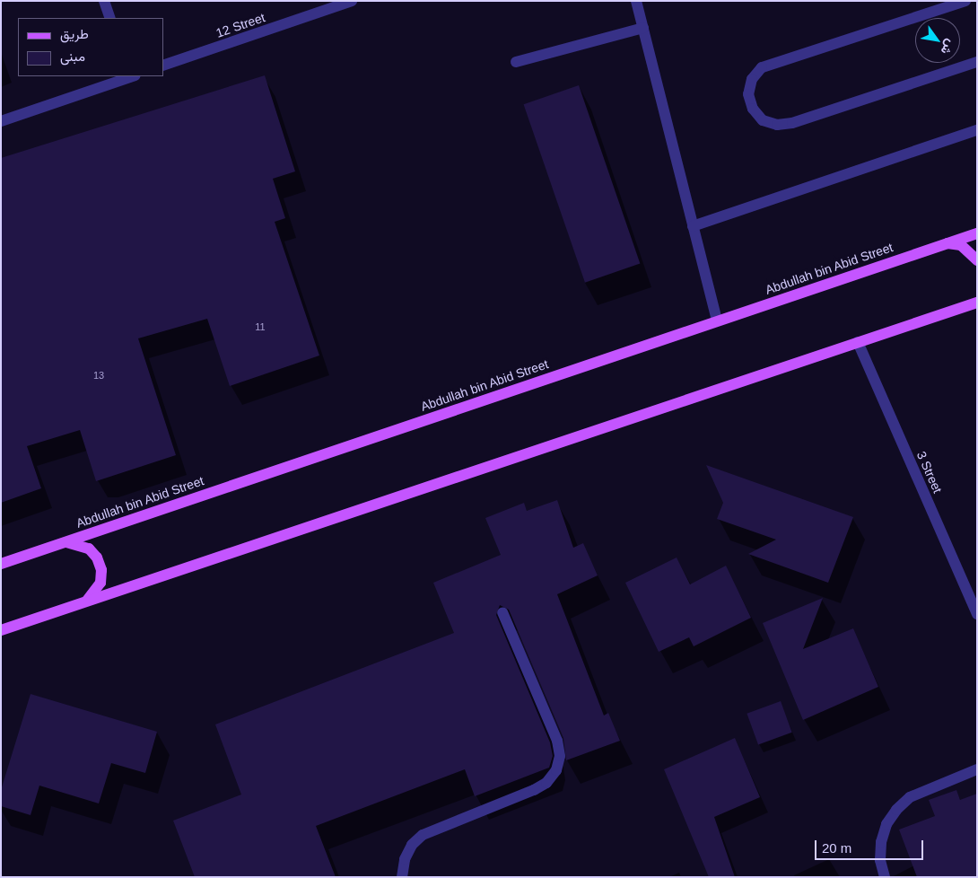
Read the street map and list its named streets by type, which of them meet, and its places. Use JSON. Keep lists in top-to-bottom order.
{
  "streets": {
    "main road": ["Abdullah bin Abid Street"],
    "street": ["12 Street", "3 Street"]
  },
  "house_numbers": ["11", "13"],
  "legend": ["طريق", "مبنى"],
  "scale_bar": "20 m",
  "north": "bottom right"
}
